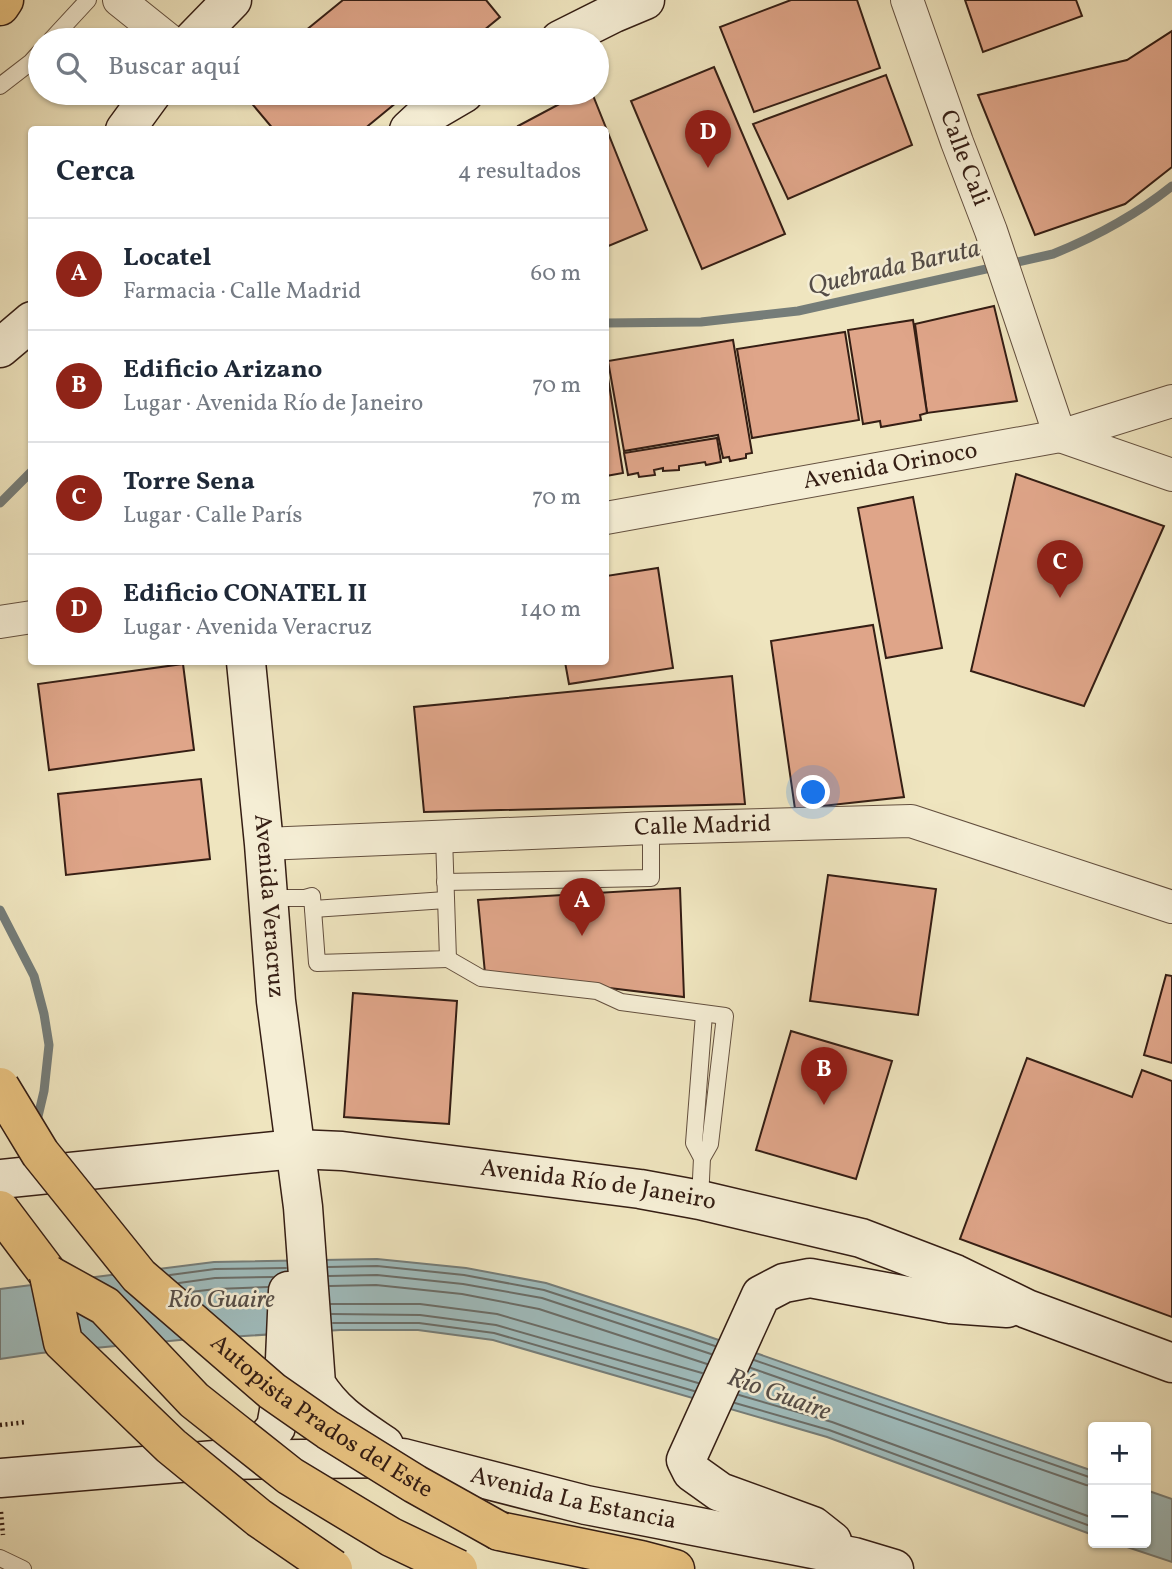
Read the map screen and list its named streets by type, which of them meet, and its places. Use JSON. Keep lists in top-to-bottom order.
{
  "streets": {
    "highway": ["Autopista Prados del Este"],
    "street": [
      "Calle Cali",
      "Avenida Orinoco",
      "Calle Madrid",
      "Avenida Veracruz",
      "Avenida Río de Janeiro",
      "Avenida La Estancia"
    ]
  },
  "crossings": [
    ["Calle Cali", "Avenida Orinoco"],
    ["Calle Madrid", "Avenida Veracruz"],
    ["Avenida Veracruz", "Avenida Río de Janeiro"]
  ],
  "water": ["Quebrada Baruta", "Río Guaire"],
  "page": {
    "search": "Buscar aquí",
    "pins": [
      "D",
      "C",
      "A",
      "B"
    ],
    "heading": ["Cerca", "4 resultados"],
    "list": [
      {
        "mark": "A",
        "name": "Locatel",
        "note": "Farmacia · Calle Madrid",
        "value": "60 m"
      },
      {
        "mark": "B",
        "name": "Edificio Arizano",
        "note": "Lugar · Avenida Río de Janeiro",
        "value": "70 m"
      },
      {
        "mark": "C",
        "name": "Torre Sena",
        "note": "Lugar · Calle París",
        "value": "70 m"
      },
      {
        "mark": "D",
        "name": "Edificio CONATEL II",
        "note": "Lugar · Avenida Veracruz",
        "value": "140 m"
      }
    ],
    "map_buttons": ["+", "−"]
  }
}
